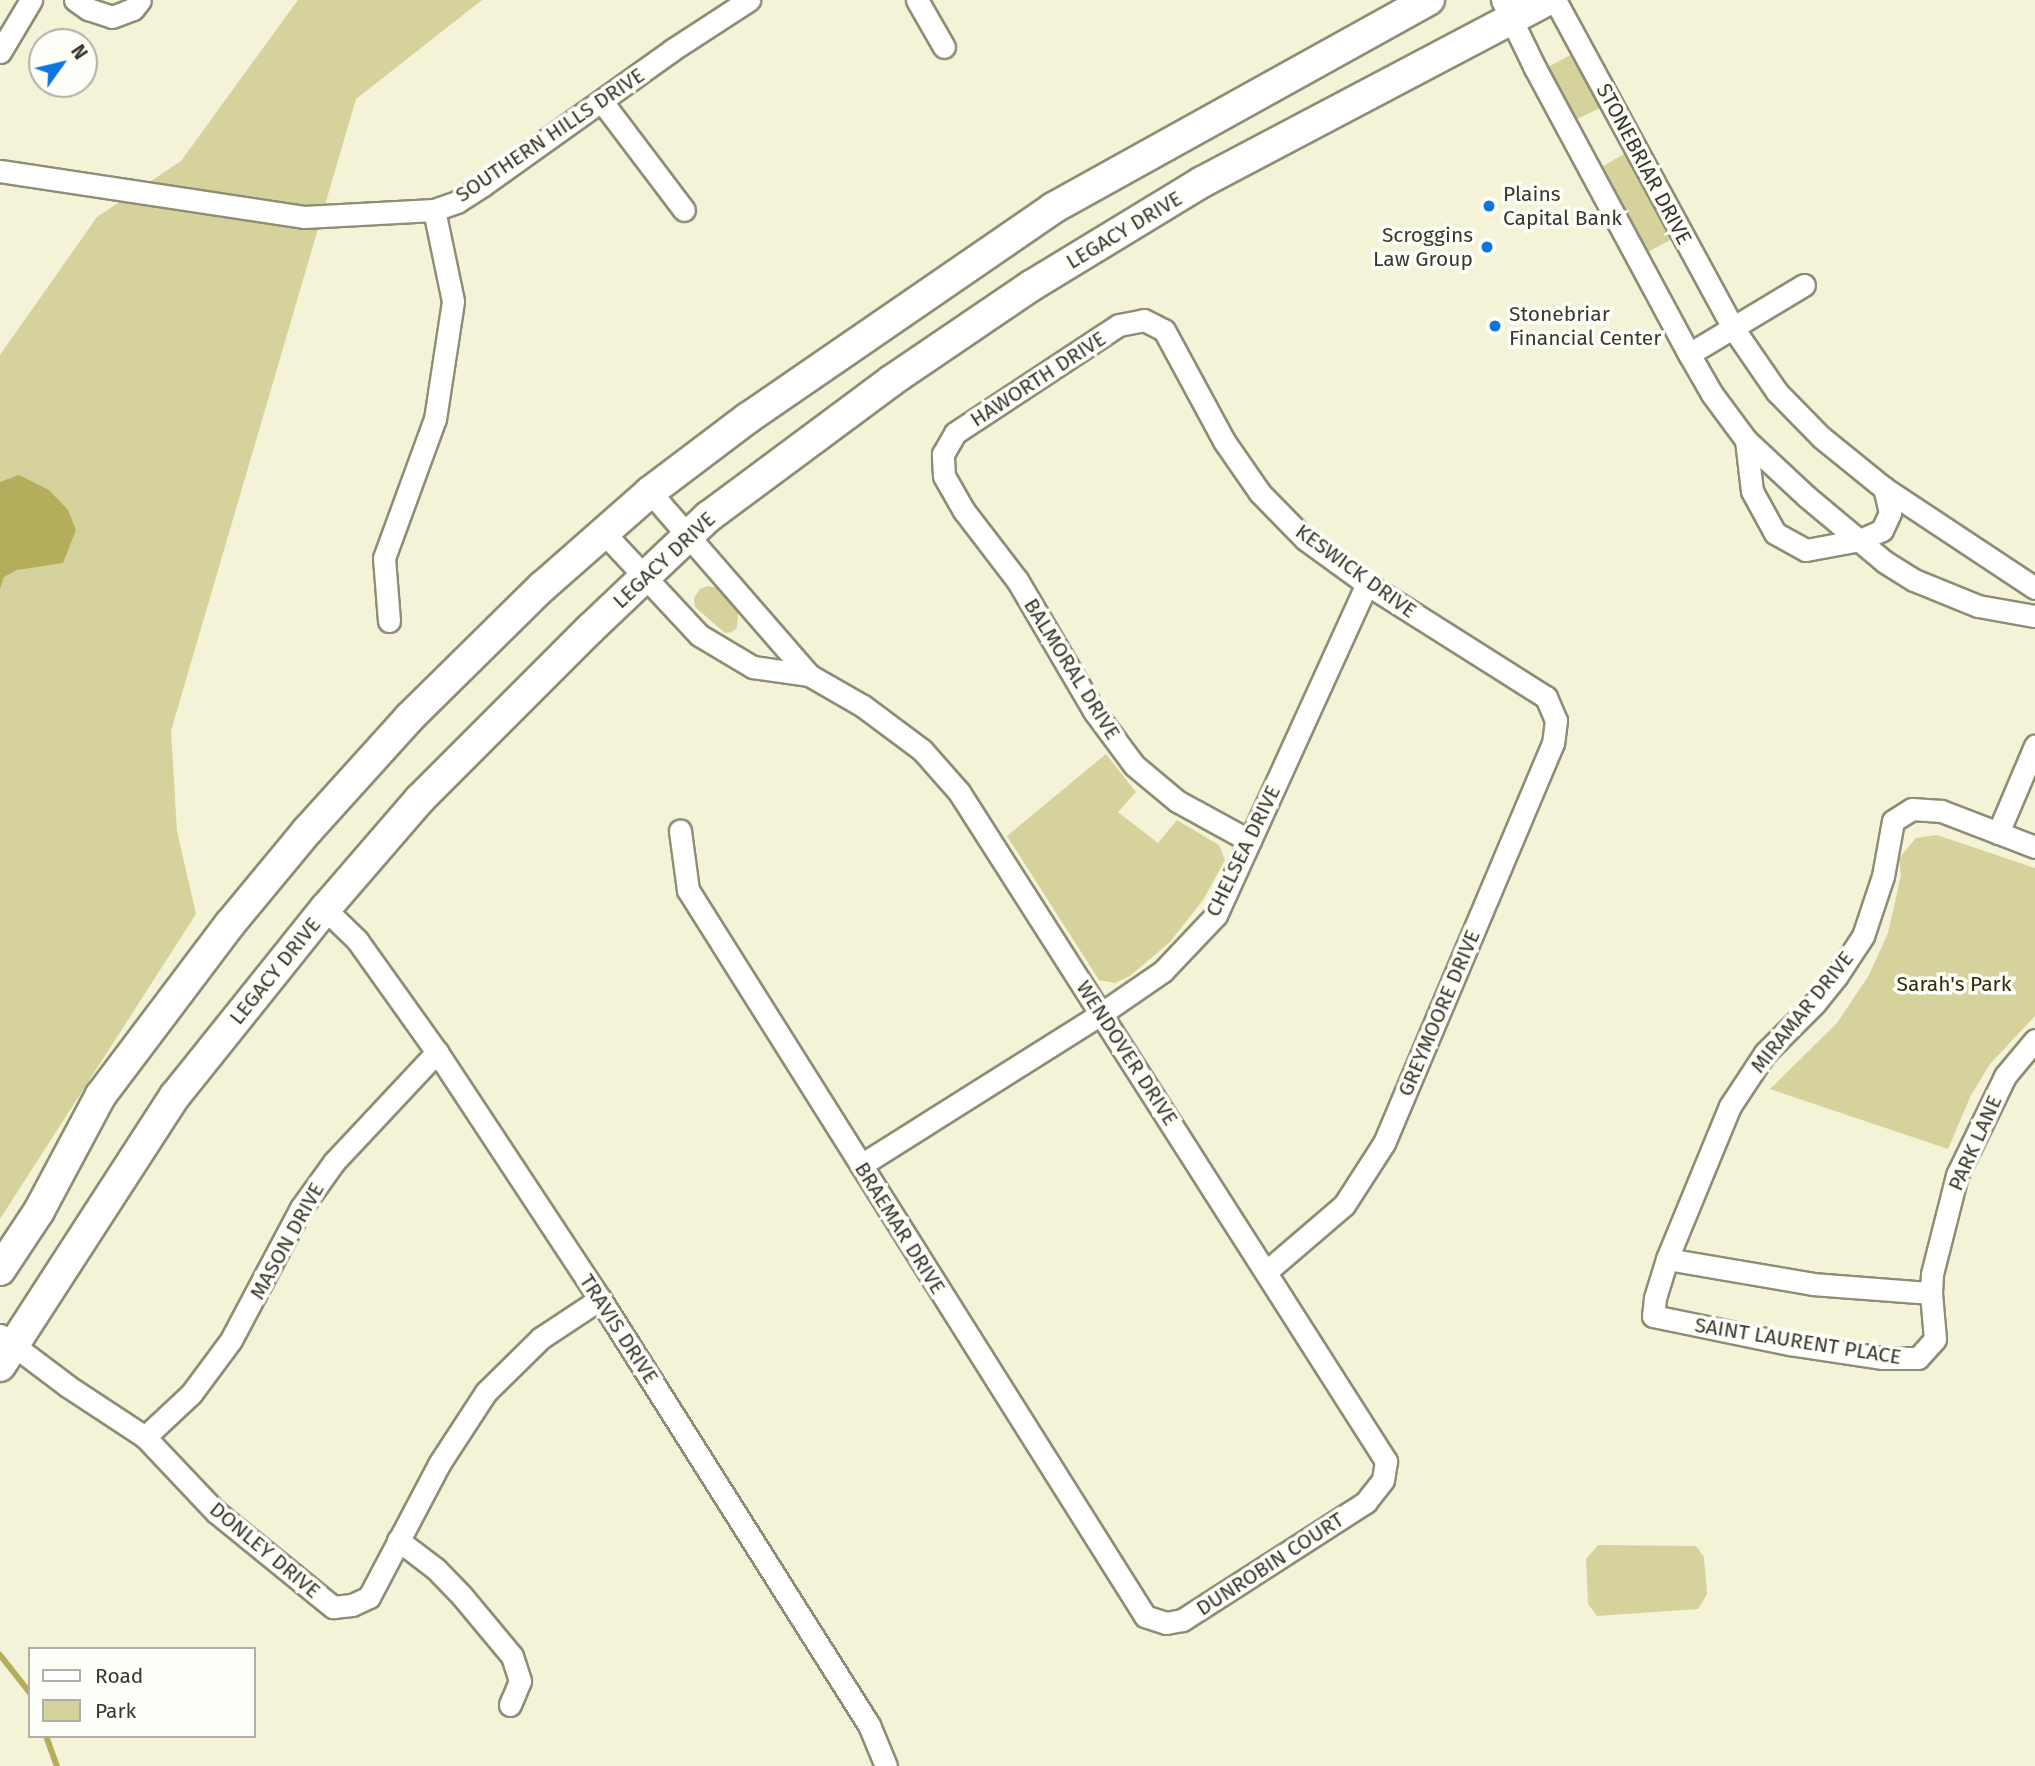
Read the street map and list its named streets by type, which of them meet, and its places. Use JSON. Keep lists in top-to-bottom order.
{
  "streets": {
    "main road": ["LEGACY DRIVE"],
    "street": [
      "SOUTHERN HILLS DRIVE",
      "STONEBRIAR DRIVE",
      "HAWORTH DRIVE",
      "KESWICK DRIVE",
      "BALMORAL DRIVE",
      "CHELSEA DRIVE",
      "MIRAMAR DRIVE",
      "GREYMOORE DRIVE",
      "WENDOVER DRIVE",
      "PARK LANE",
      "BRAEMAR DRIVE",
      "MASON DRIVE",
      "TRAVIS DRIVE",
      "SAINT LAURENT PLACE",
      "DONLEY DRIVE",
      "DUNROBIN COURT"
    ]
  },
  "crossings": [
    ["LEGACY DRIVE", "WENDOVER DRIVE"],
    ["LEGACY DRIVE", "TRAVIS DRIVE"],
    ["LEGACY DRIVE", "DONLEY DRIVE"],
    ["HAWORTH DRIVE", "KESWICK DRIVE"],
    ["HAWORTH DRIVE", "BALMORAL DRIVE"],
    ["KESWICK DRIVE", "CHELSEA DRIVE"],
    ["KESWICK DRIVE", "GREYMOORE DRIVE"],
    ["BALMORAL DRIVE", "CHELSEA DRIVE"],
    ["CHELSEA DRIVE", "WENDOVER DRIVE"],
    ["CHELSEA DRIVE", "BRAEMAR DRIVE"],
    ["MIRAMAR DRIVE", "SAINT LAURENT PLACE"],
    ["GREYMOORE DRIVE", "WENDOVER DRIVE"],
    ["WENDOVER DRIVE", "DUNROBIN COURT"],
    ["PARK LANE", "SAINT LAURENT PLACE"],
    ["BRAEMAR DRIVE", "DUNROBIN COURT"],
    ["MASON DRIVE", "TRAVIS DRIVE"],
    ["MASON DRIVE", "DONLEY DRIVE"],
    ["TRAVIS DRIVE", "DONLEY DRIVE"]
  ],
  "parks": ["Sarah's Park"],
  "places": ["Plains Capital Bank", "Scroggins Law Group", "Stonebriar Financial Center"],
  "legend": ["Road", "Park"],
  "north": "top right"
}
